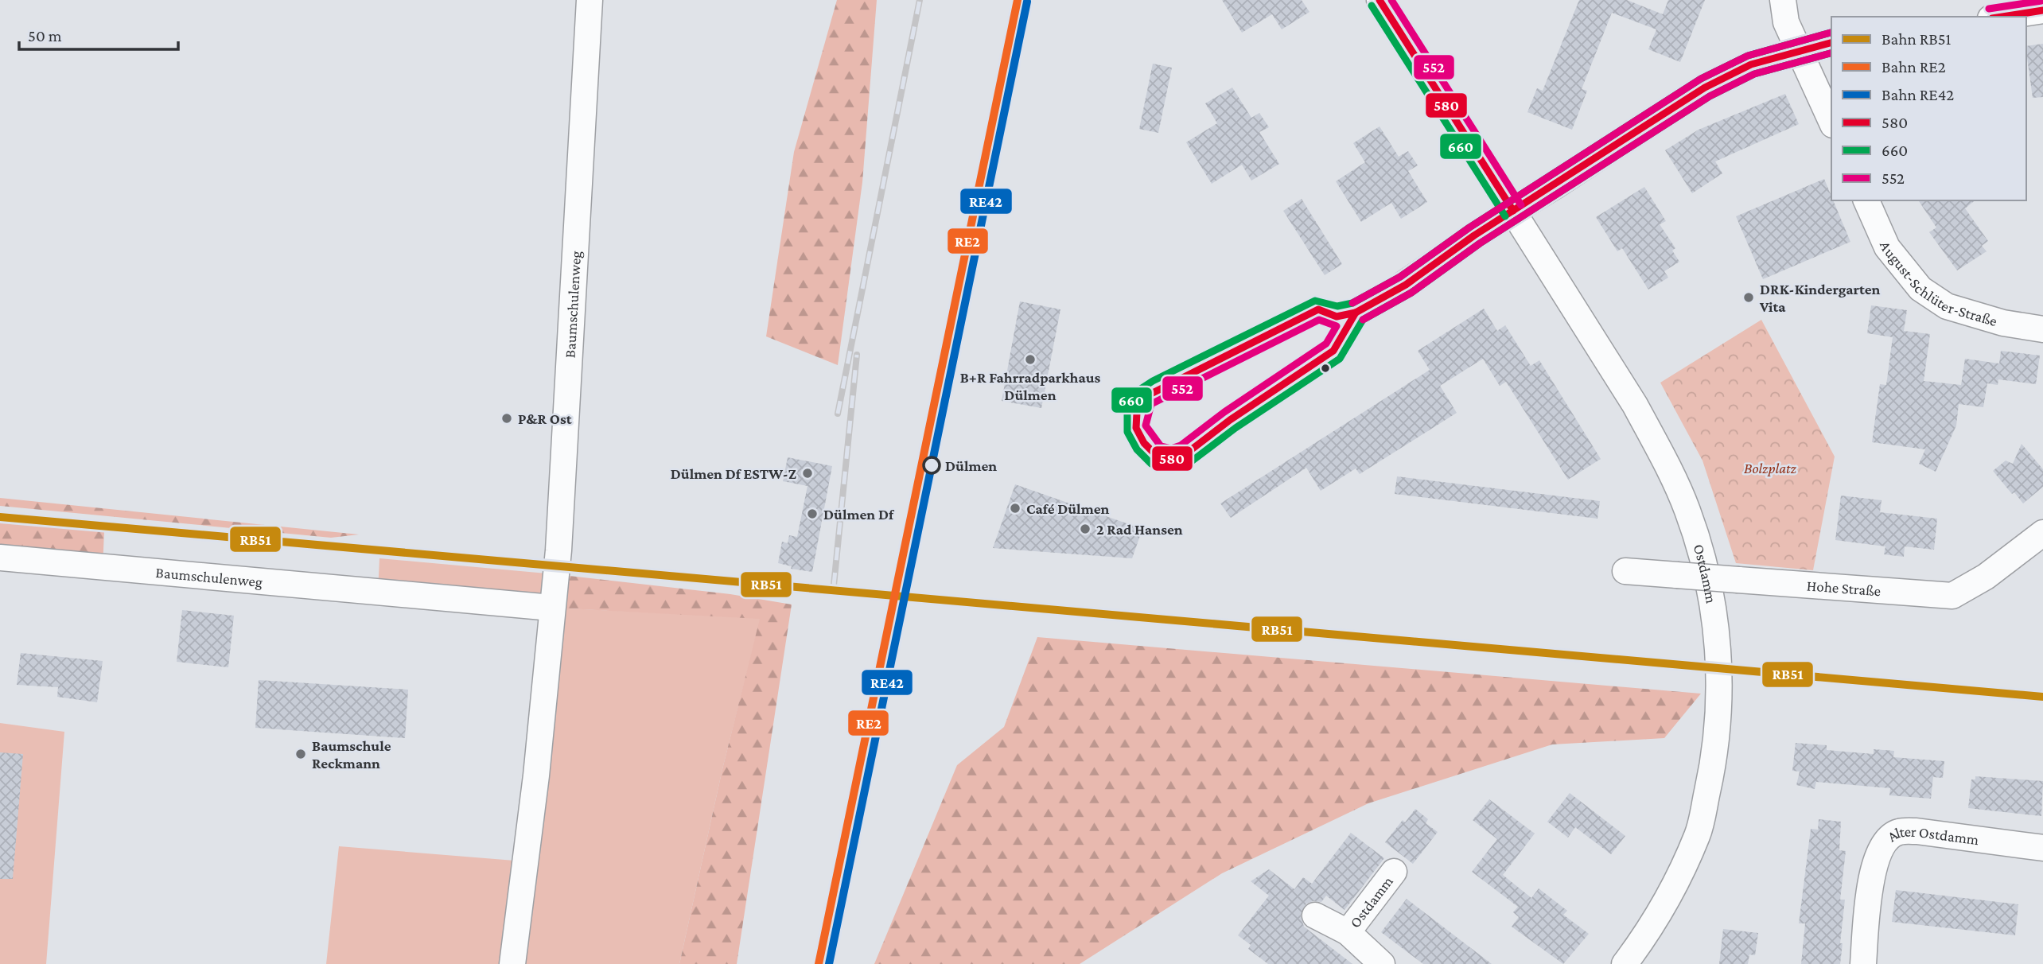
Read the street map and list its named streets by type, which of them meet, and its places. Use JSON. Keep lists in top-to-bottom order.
{
  "streets": {
    "street": [
      "August-Schlüter-Straße",
      "Baumschulenweg",
      "Ostdamm",
      "Hohe Straße",
      "Alter Ostdamm"
    ]
  },
  "parks": ["Bolzplatz"],
  "places": [
    "DRK-Kindergarten Vita",
    "B+R Fahrradparkhaus Dülmen",
    "P&R Ost",
    "Dülmen",
    "Dülmen Df ESTW-Z",
    "Café Dülmen",
    "Dülmen Df",
    "2 Rad Hansen",
    "Baumschule Reckmann"
  ],
  "lines": [
    "rail line RE2",
    "transit line 580",
    "transit line 552",
    "rail line RE42",
    "transit line 660",
    "rail line RB51"
  ],
  "legend": [
    "Bahn RB51",
    "Bahn RE2",
    "Bahn RE42",
    "580",
    "660",
    "552"
  ],
  "scale_bar": "50 m"
}
